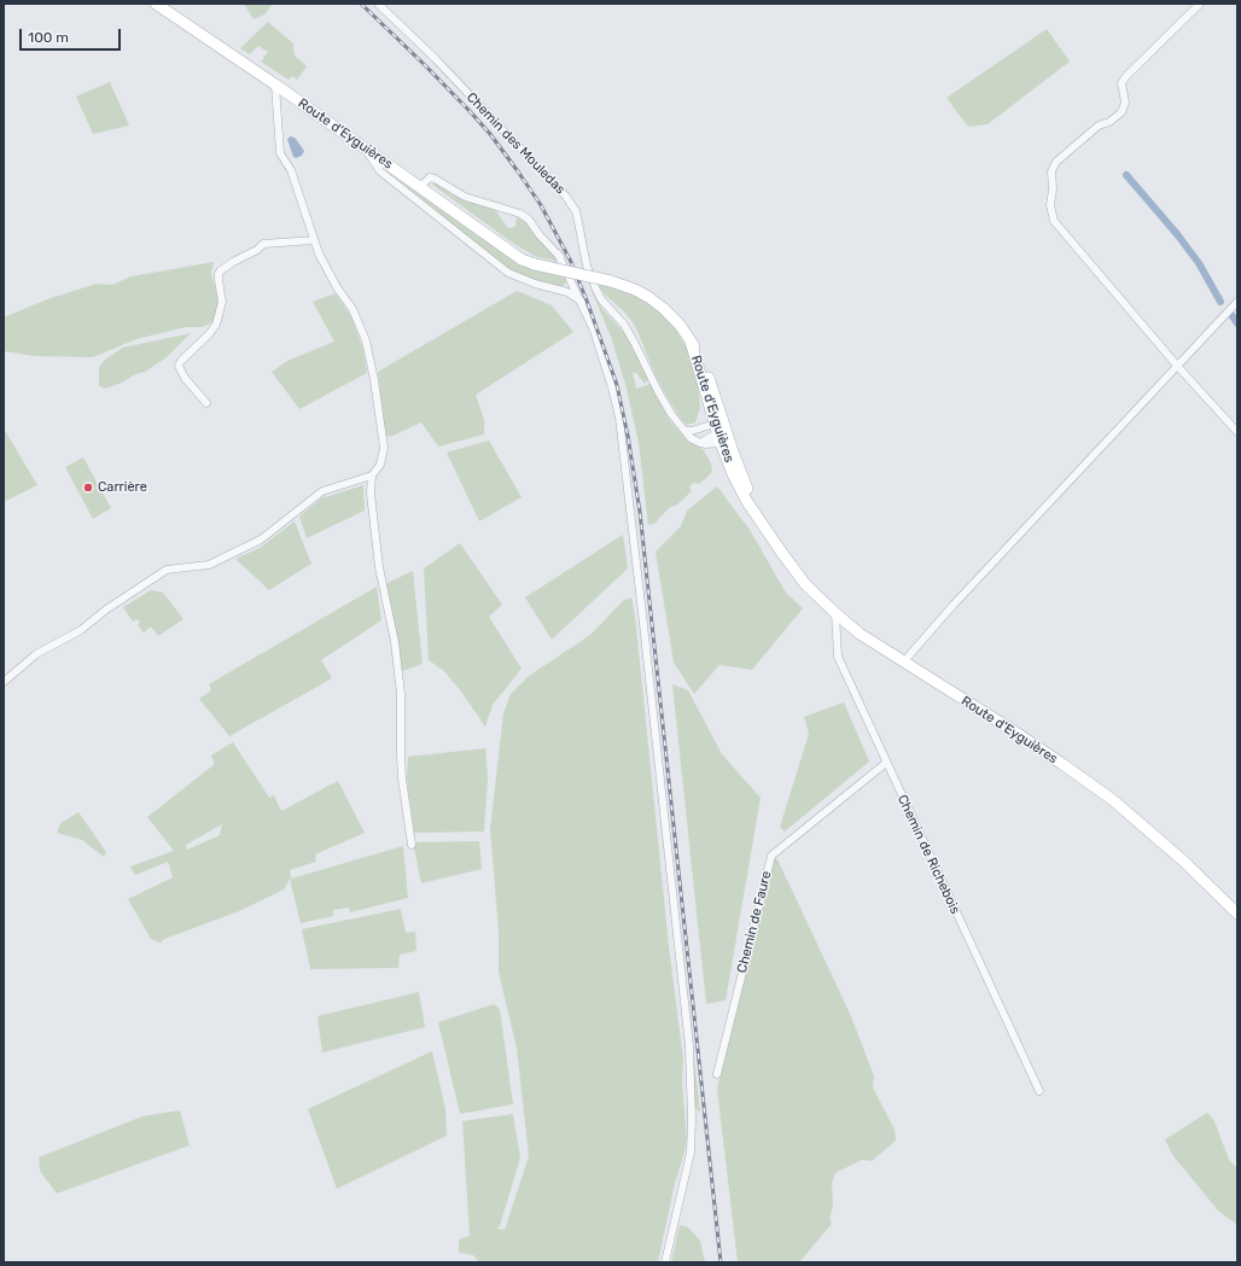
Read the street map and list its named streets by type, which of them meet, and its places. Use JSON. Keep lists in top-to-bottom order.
{
  "streets": {
    "main road": ["Route d'Eyguières"],
    "street": ["Chemin des Mouledas", "Chemin de Richebois", "Chemin de Faure"]
  },
  "crossings": [
    ["Route d'Eyguières", "Chemin des Mouledas"],
    ["Route d'Eyguières", "Chemin de Richebois"],
    ["Chemin de Richebois", "Chemin de Faure"]
  ],
  "places": ["Carrière"],
  "scale_bar": "100 m"
}
